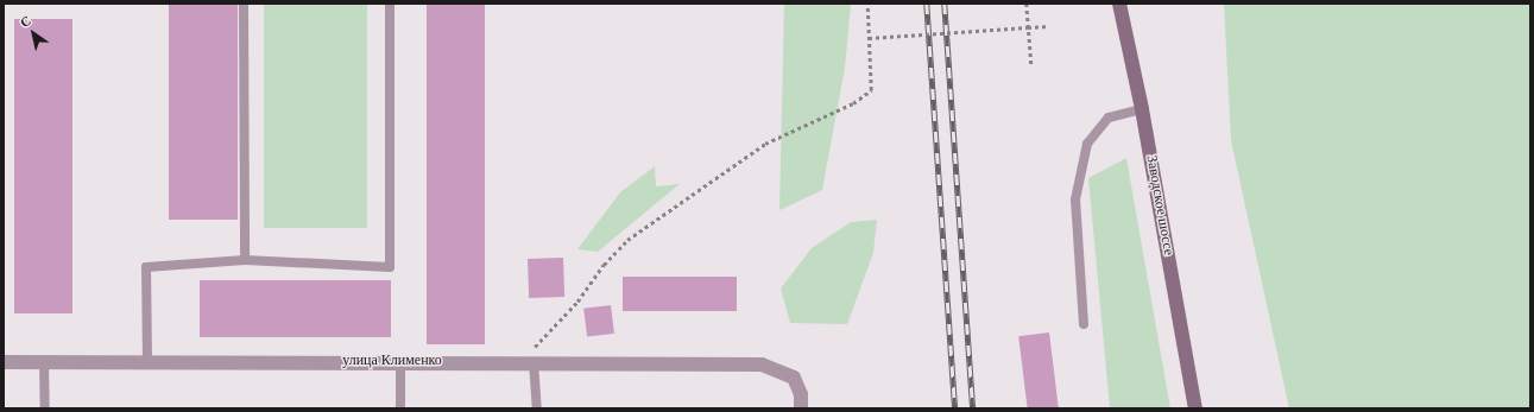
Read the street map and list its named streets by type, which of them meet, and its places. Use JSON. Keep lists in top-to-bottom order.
{
  "streets": {
    "main road": ["Заводское шоссе"],
    "street": ["улица Клименко"]
  },
  "north": "top left"
}
